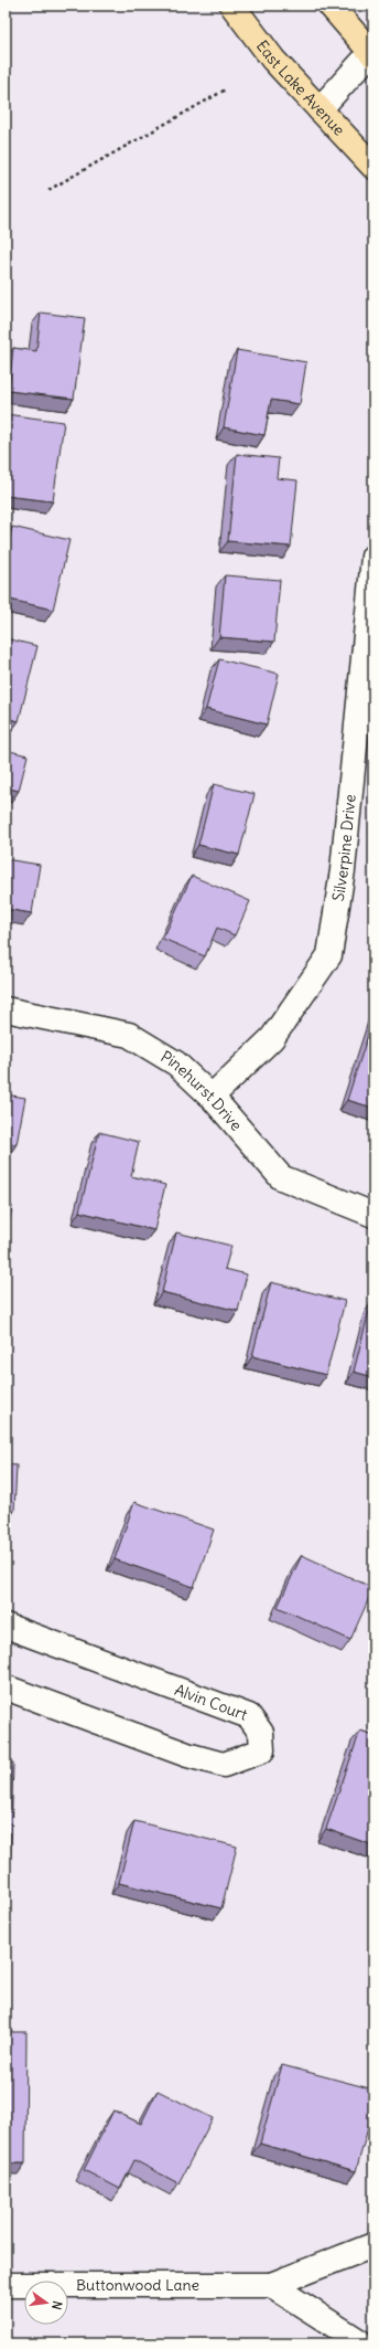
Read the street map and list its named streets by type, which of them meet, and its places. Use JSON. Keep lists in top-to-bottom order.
{
  "streets": {
    "main road": ["East Lake Avenue"],
    "street": [
      "Silverpine Drive",
      "Pinehurst Drive",
      "Alvin Court",
      "Buttonwood Lane"
    ]
  },
  "crossings": [
    ["Silverpine Drive", "Pinehurst Drive"]
  ],
  "north": "right"
}
